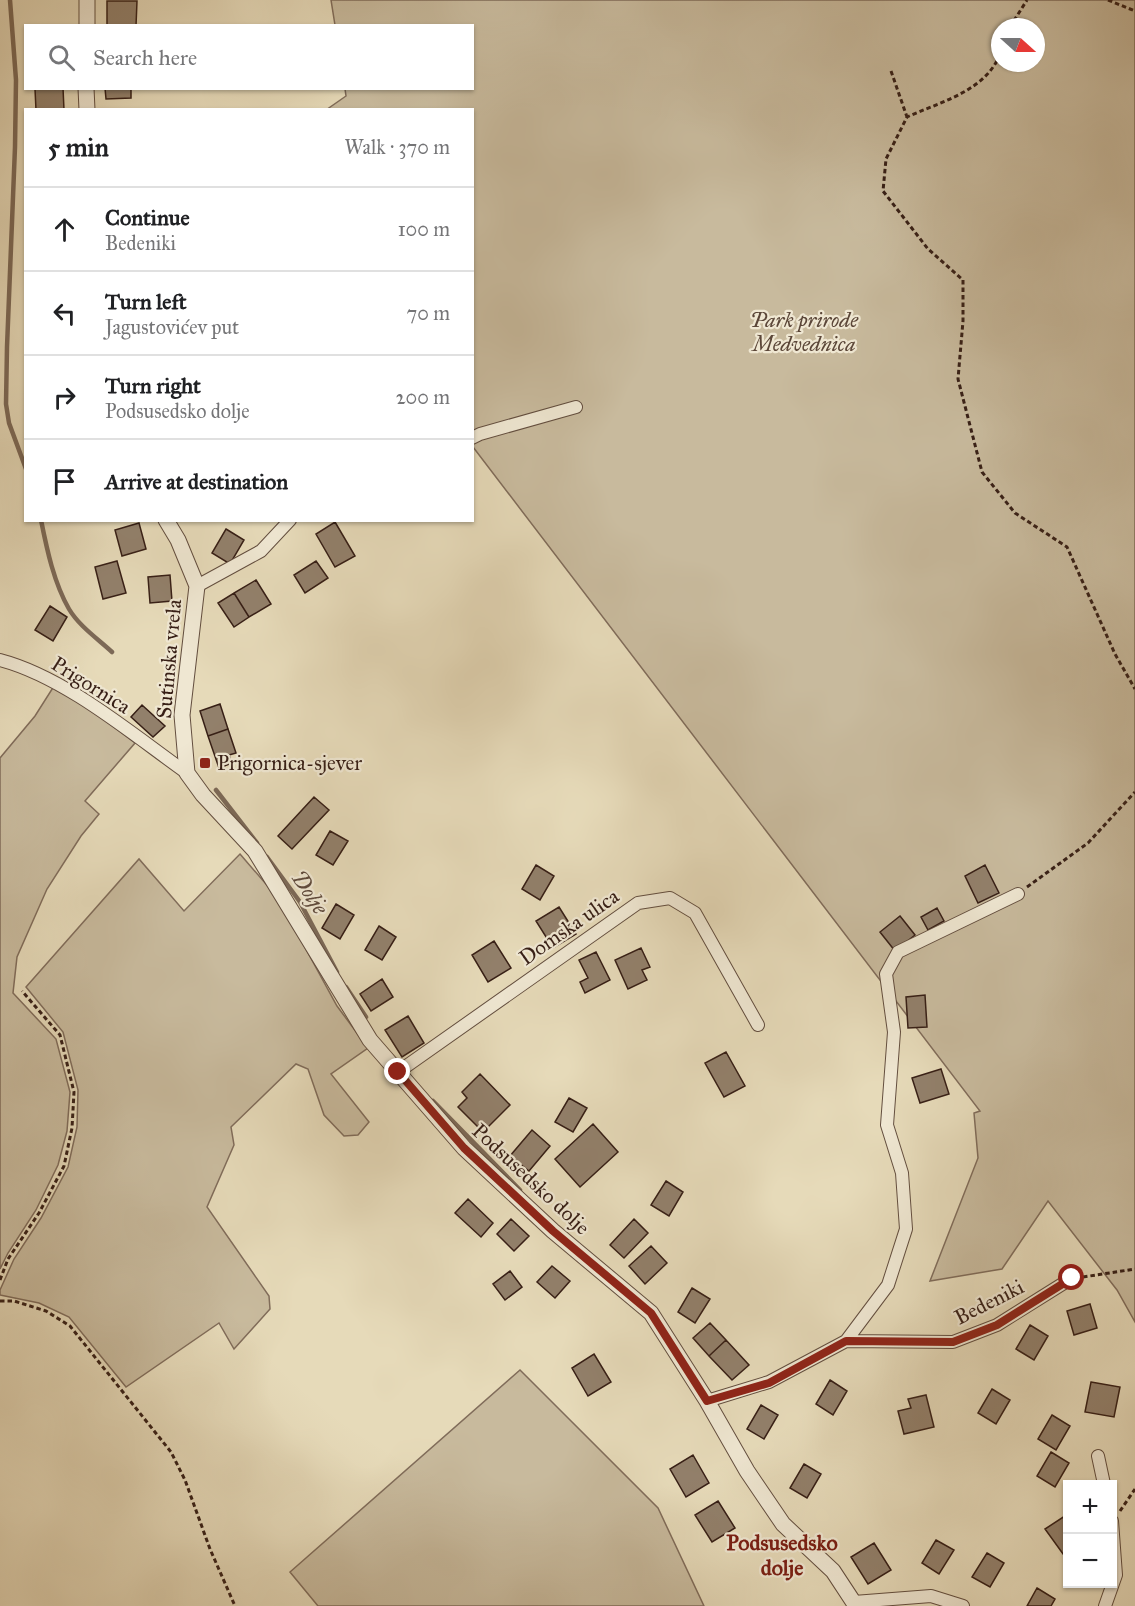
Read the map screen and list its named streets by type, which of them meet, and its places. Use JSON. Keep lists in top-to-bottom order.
{
  "streets": {
    "street": [
      "Sutinska vrela",
      "Prigornica",
      "Domska ulica",
      "Podsusedsko dolje",
      "Bedeniki"
    ]
  },
  "crossings": [
    ["Sutinska vrela", "Prigornica"],
    ["Sutinska vrela", "Podsusedsko dolje"],
    ["Prigornica", "Podsusedsko dolje"],
    ["Domska ulica", "Podsusedsko dolje"]
  ],
  "districts": ["Podsusedsko dolje"],
  "water": ["Dolje"],
  "parks": ["Park prirode Medvednica"],
  "places": {
    "transit": ["Prigornica-sjever"]
  },
  "north": "right",
  "page": {
    "search": "Search here",
    "heading": ["5 min", "Walk · 370 m"],
    "list": [
      ["Continue", "Bedeniki", "100 m"],
      ["Turn left", "Jagustovićev put", "70 m"],
      ["Turn right", "Podsusedsko dolje", "200 m"],
      "Arrive at destination"
    ],
    "map_buttons": ["+", "−"]
  }
}
